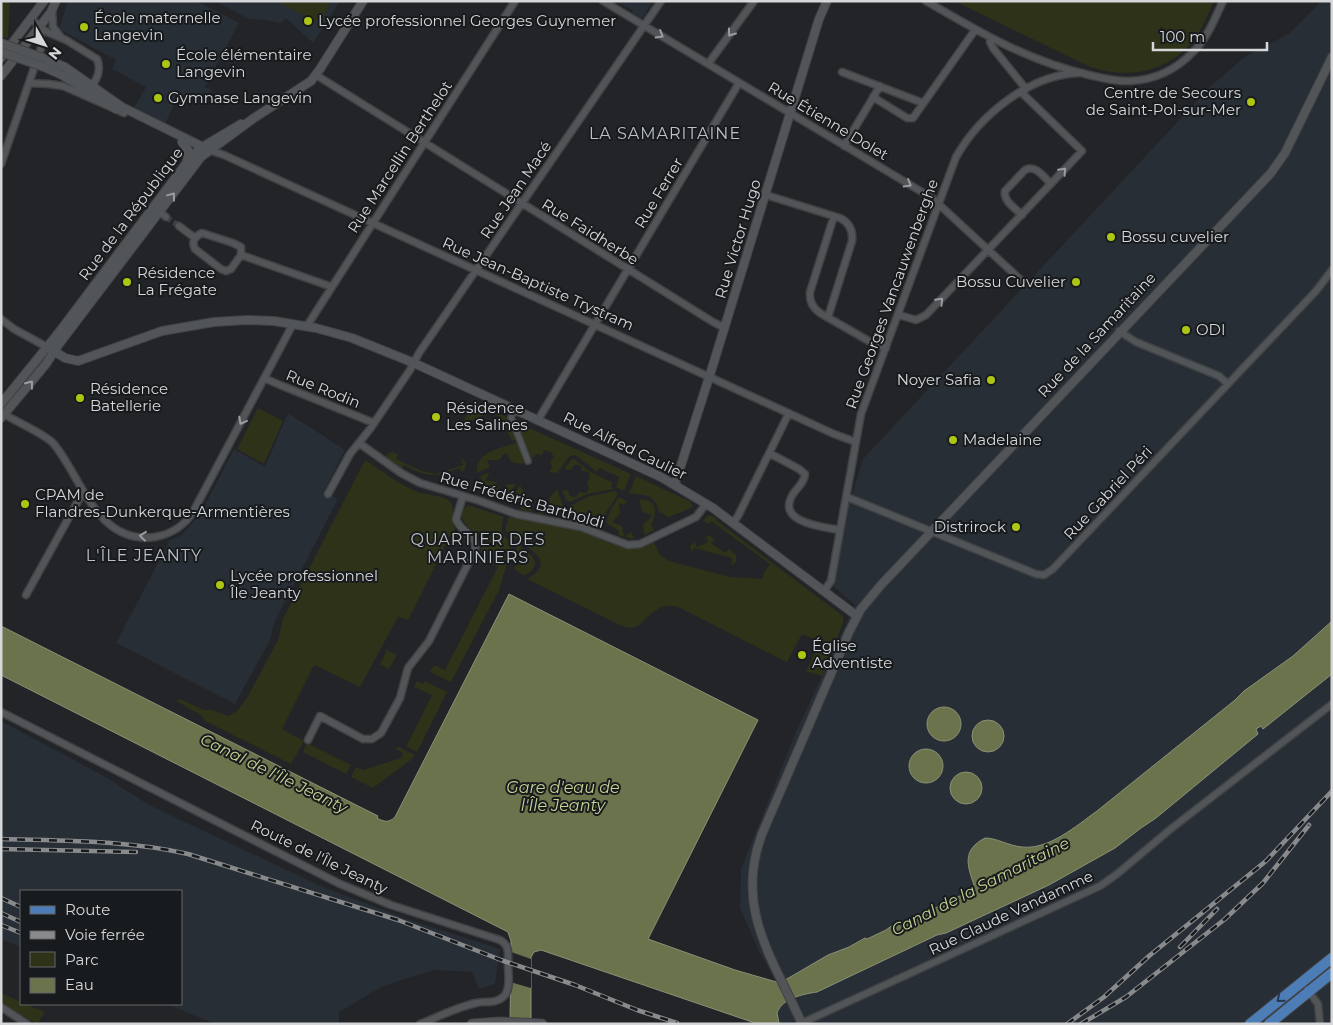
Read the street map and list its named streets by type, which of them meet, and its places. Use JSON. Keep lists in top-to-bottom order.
{
  "streets": {
    "street": [
      "Rue Étienne Dolet",
      "Rue Marcellin Berthelot",
      "Rue Jean Macé",
      "Rue Ferrer",
      "Rue de la République",
      "Rue Faidherbe",
      "Rue Victor Hugo",
      "Rue Jean-Baptiste Trystram",
      "Rue Georges Vancauwenberghe",
      "Rue de la Samaritaine",
      "Rue Rodin",
      "Rue Alfred Caulier",
      "Rue Gabriel Péri",
      "Rue Frédéric Bartholdi",
      "Route de l'Île Jeanty",
      "Rue Claude Vandamme"
    ]
  },
  "crossings": [
    ["Rue Étienne Dolet", "Rue Jean Macé"],
    ["Rue Étienne Dolet", "Rue Ferrer"],
    ["Rue Étienne Dolet", "Rue Victor Hugo"],
    ["Rue Étienne Dolet", "Rue Georges Vancauwenberghe"],
    ["Rue Marcellin Berthelot", "Rue Faidherbe"],
    ["Rue Marcellin Berthelot", "Rue Jean-Baptiste Trystram"],
    ["Rue Marcellin Berthelot", "Rue Alfred Caulier"],
    ["Rue Jean Macé", "Rue Faidherbe"],
    ["Rue Jean Macé", "Rue Jean-Baptiste Trystram"],
    ["Rue Jean Macé", "Rue Rodin"],
    ["Rue Jean Macé", "Rue Alfred Caulier"],
    ["Rue Jean Macé", "Rue Frédéric Bartholdi"],
    ["Rue Ferrer", "Rue Faidherbe"],
    ["Rue Ferrer", "Rue Jean-Baptiste Trystram"],
    ["Rue Ferrer", "Rue Alfred Caulier"],
    ["Rue de la République", "Rue Faidherbe"],
    ["Rue de la République", "Rue Jean-Baptiste Trystram"],
    ["Rue de la République", "Rue Alfred Caulier"],
    ["Rue Faidherbe", "Rue Victor Hugo"],
    ["Rue Victor Hugo", "Rue Jean-Baptiste Trystram"],
    ["Rue Victor Hugo", "Rue Alfred Caulier"],
    ["Rue Jean-Baptiste Trystram", "Rue Georges Vancauwenberghe"],
    ["Rue Georges Vancauwenberghe", "Rue Alfred Caulier"],
    ["Rue Georges Vancauwenberghe", "Rue Gabriel Péri"],
    ["Rue de la Samaritaine", "Rue Alfred Caulier"],
    ["Rue de la Samaritaine", "Rue Gabriel Péri"],
    ["Rue de la Samaritaine", "Rue Claude Vandamme"],
    ["Rue Rodin", "Rue Alfred Caulier"],
    ["Rue Alfred Caulier", "Rue Frédéric Bartholdi"]
  ],
  "one_way": ["Rue Étienne Dolet"],
  "districts": ["LA SAMARITAINE", "QUARTIER DES MARINIERS", "L'ÎLE JEANTY"],
  "water": ["Canal de l'Île Jeanty", "Gare d'eau de l'Île Jeanty", "Canal de la Samaritaine"],
  "places": [
    "Lycée professionnel Georges Guynemer",
    "École maternelle Langevin",
    "École élémentaire Langevin",
    "Gymnase Langevin",
    "Centre de Secours de Saint-Pol-sur-Mer",
    "Bossu cuvelier",
    "Résidence La Frégate",
    "Bossu Cuvelier",
    "ODI",
    "Noyer Safia",
    "Résidence Batellerie",
    "Résidence Les Salines",
    "Madelaine",
    "CPAM de Flandres-Dunkerque-Armentières",
    "Distrirock",
    "Lycée professionnel Île Jeanty",
    "Église Adventiste"
  ],
  "legend": [
    "Route",
    "Voie ferrée",
    "Parc",
    "Eau"
  ],
  "scale_bar": "100 m",
  "north": "bottom right"
}
